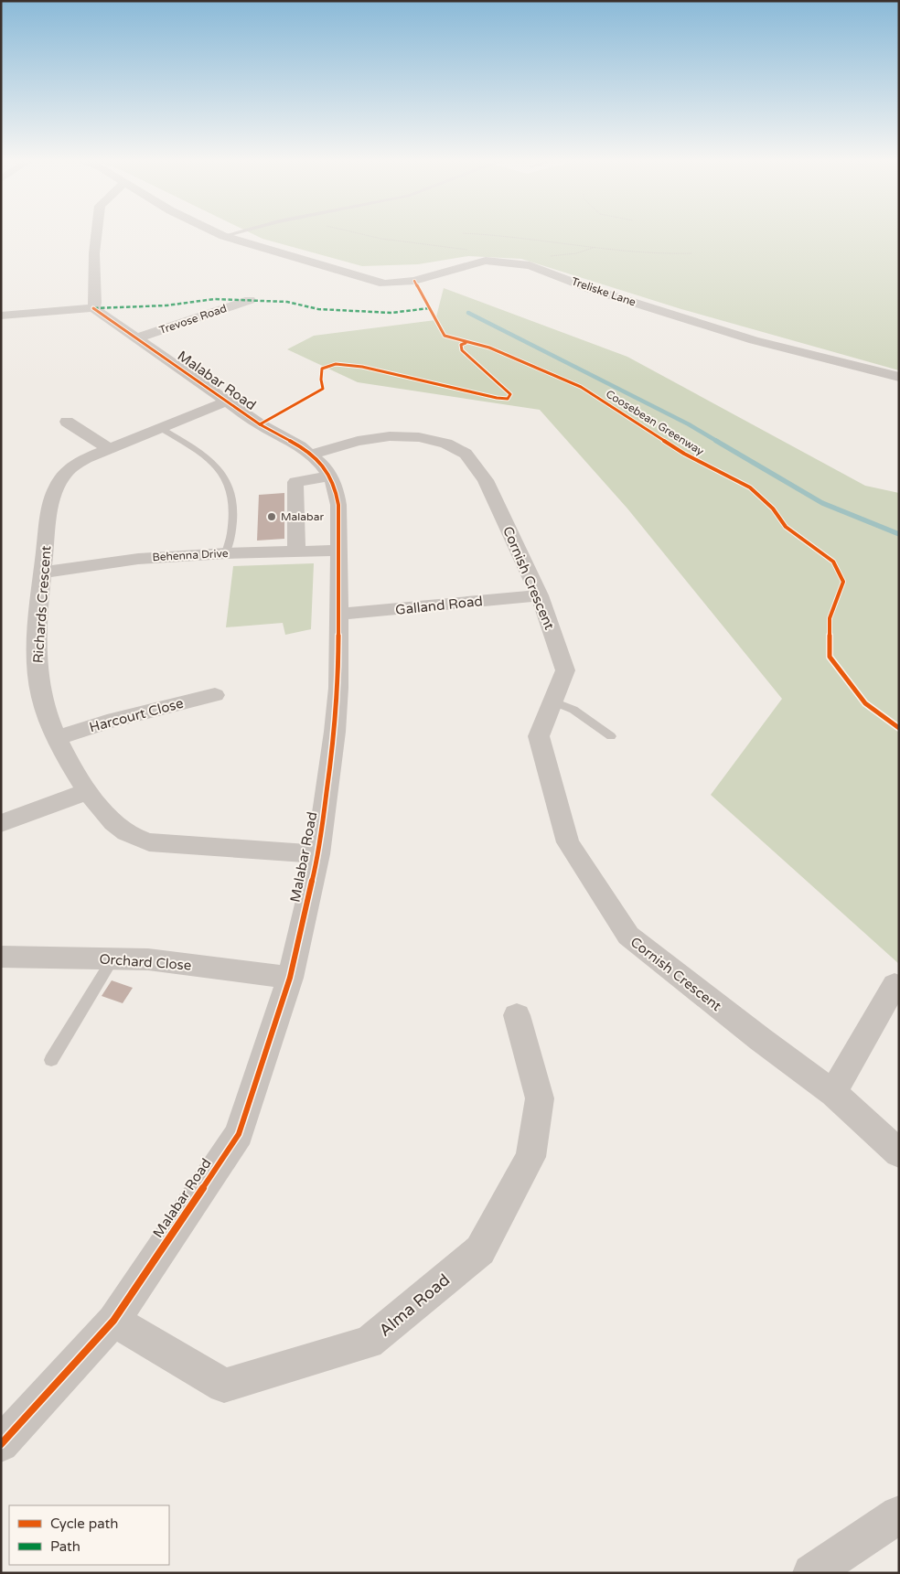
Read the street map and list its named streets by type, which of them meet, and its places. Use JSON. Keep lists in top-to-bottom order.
{
  "streets": {
    "street": [
      "Treliske Lane",
      "Trevose Road",
      "Malabar Road",
      "Behenna Drive",
      "Cornish Crescent",
      "Richards Crescent",
      "Galland Road",
      "Harcourt Close",
      "Orchard Close",
      "Alma Road"
    ],
    "cycle path": ["Coosebean Greenway"]
  },
  "crossings": [
    ["Trevose Road", "Malabar Road"],
    ["Malabar Road", "Behenna Drive"],
    ["Malabar Road", "Cornish Crescent"],
    ["Malabar Road", "Richards Crescent"],
    ["Malabar Road", "Galland Road"],
    ["Malabar Road", "Orchard Close"],
    ["Malabar Road", "Alma Road"],
    ["Behenna Drive", "Richards Crescent"],
    ["Cornish Crescent", "Galland Road"],
    ["Richards Crescent", "Harcourt Close"]
  ],
  "places": ["Malabar"],
  "legend": ["Cycle path", "Path"]
}
